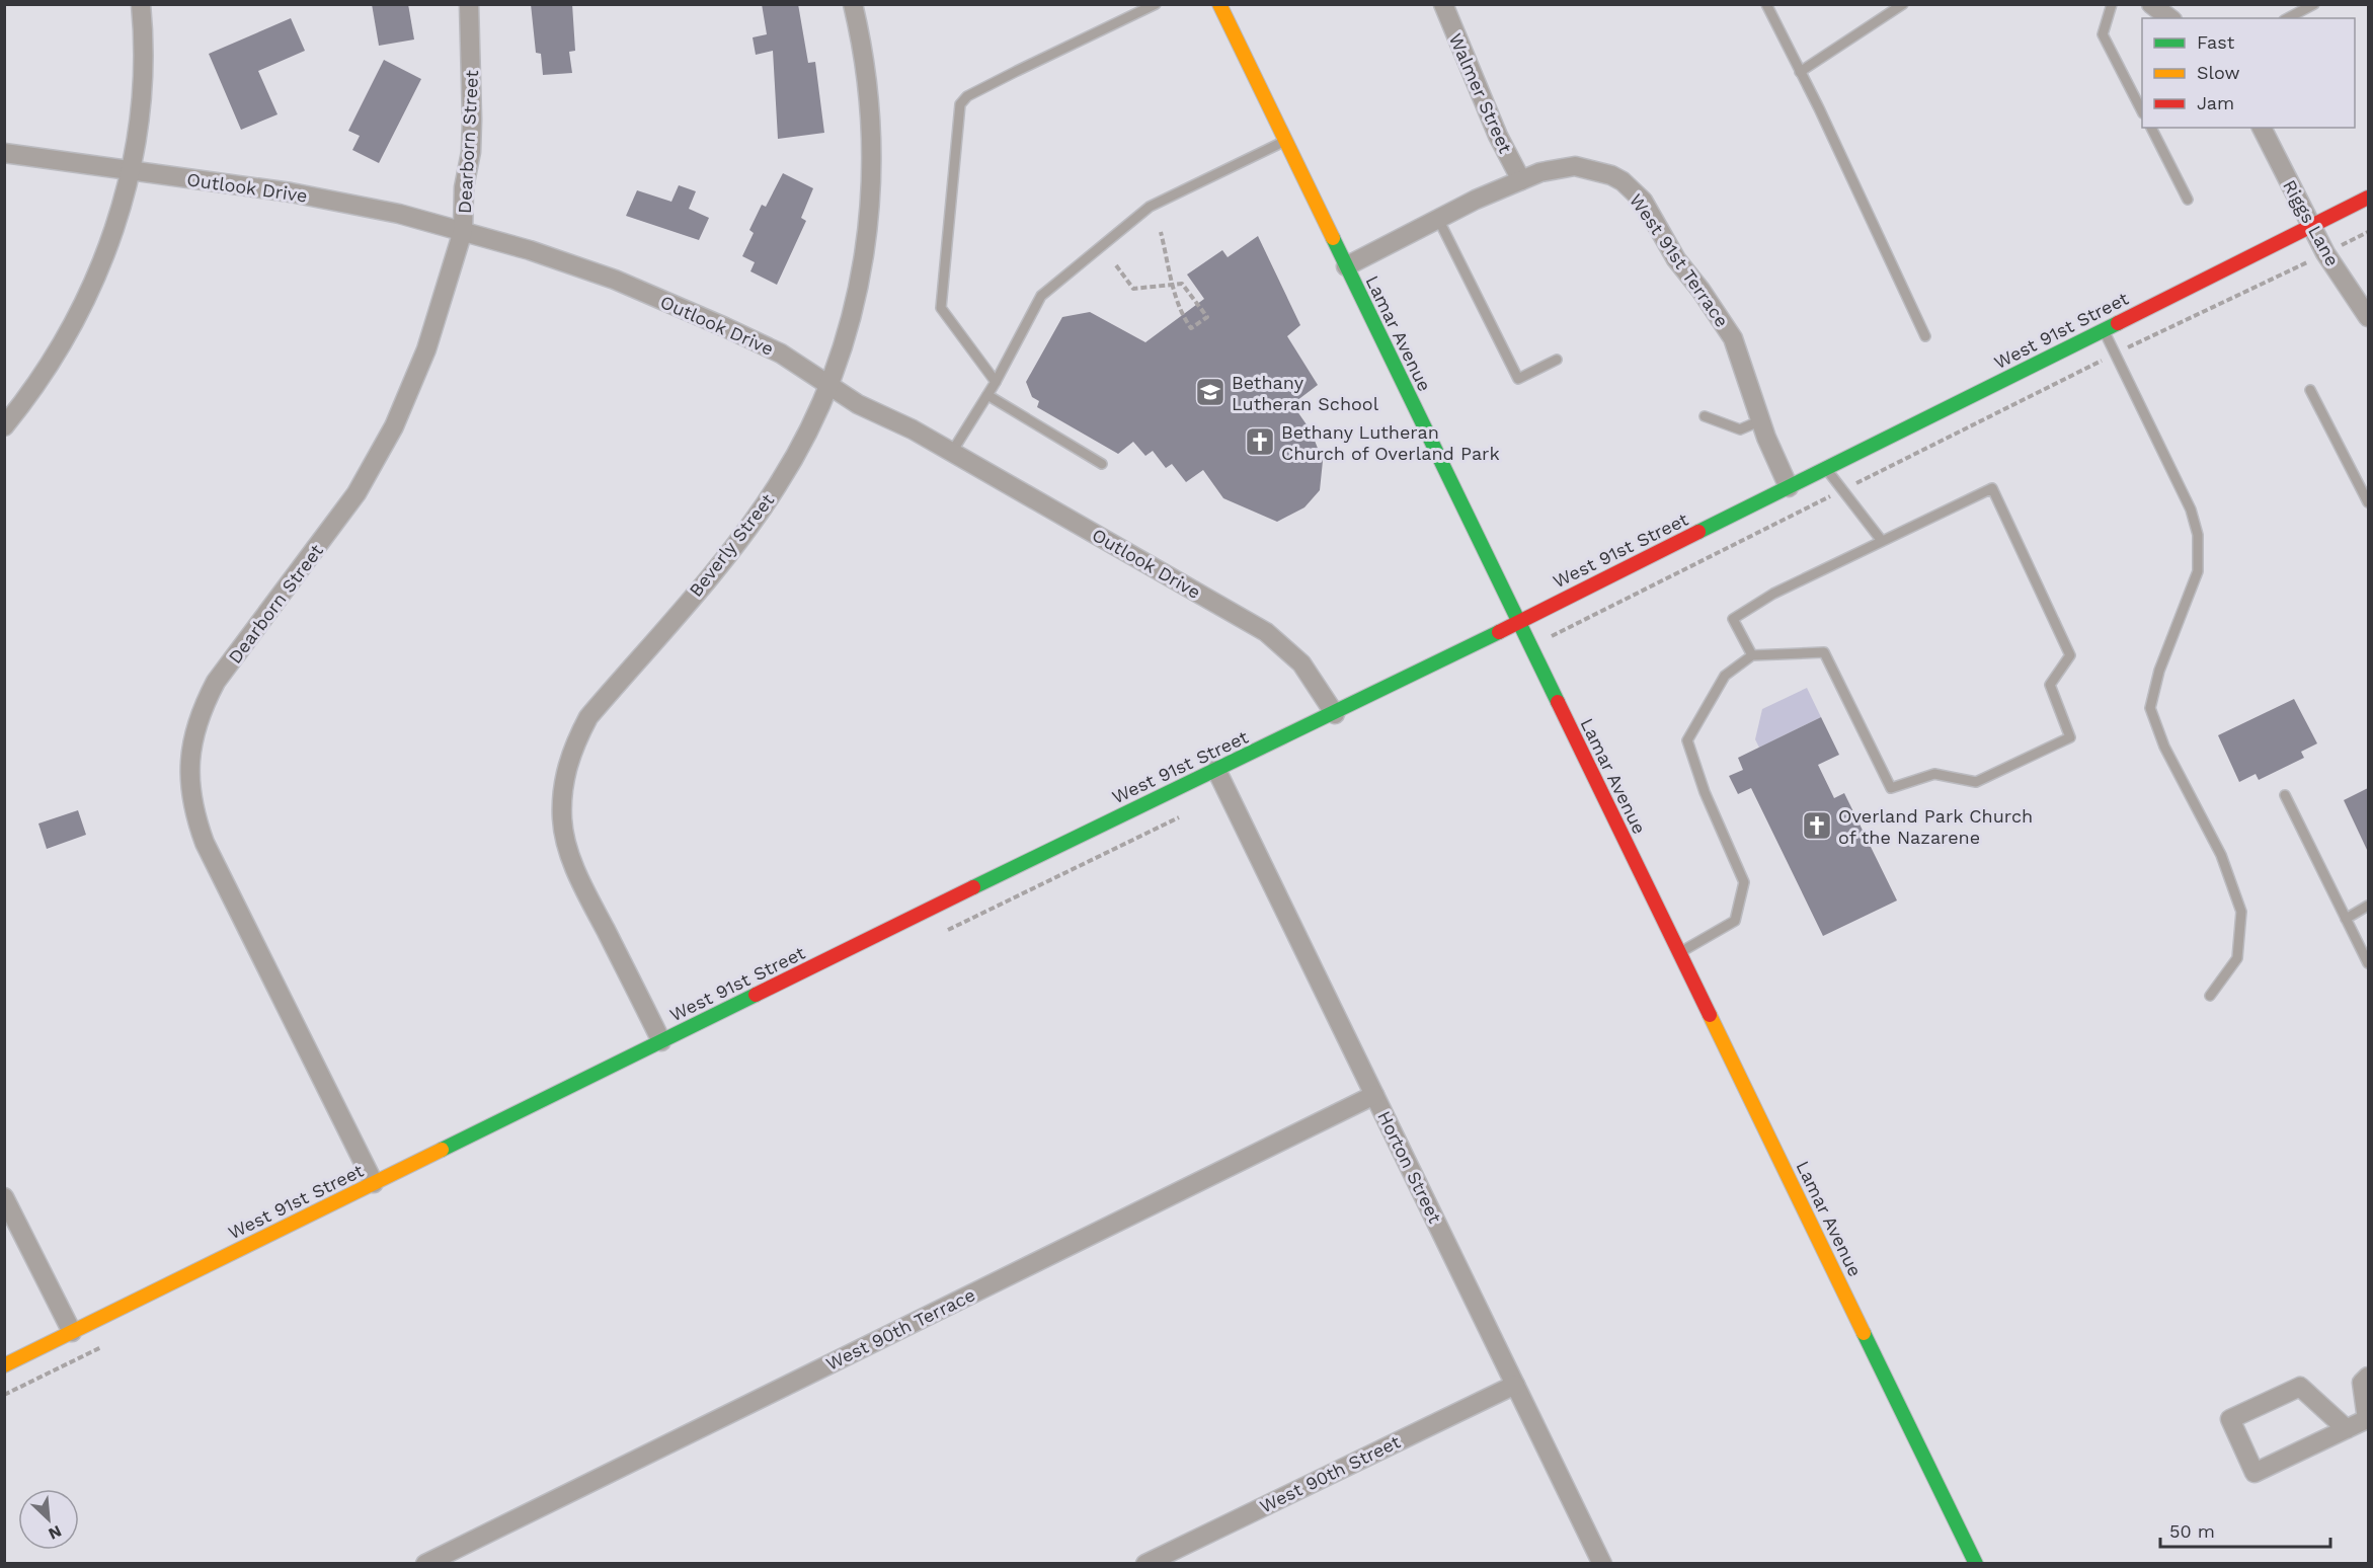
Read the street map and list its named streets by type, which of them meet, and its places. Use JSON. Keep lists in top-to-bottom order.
{
  "streets": {
    "street": [
      "Walmer Street",
      "Dearborn Street",
      "Outlook Drive",
      "Riggs Lane",
      "West 91st Terrace",
      "West 91st Street",
      "Lamar Avenue",
      "Beverly Street",
      "Horton Street",
      "West 90th Terrace",
      "West 90th Street"
    ]
  },
  "crossings": [
    ["Walmer Street", "West 91st Terrace"],
    ["Dearborn Street", "Outlook Drive"],
    ["Dearborn Street", "West 91st Street"],
    ["Outlook Drive", "West 91st Street"],
    ["Outlook Drive", "Beverly Street"],
    ["Riggs Lane", "West 91st Street"],
    ["West 91st Terrace", "West 91st Street"],
    ["West 91st Terrace", "Lamar Avenue"],
    ["West 91st Street", "Lamar Avenue"],
    ["West 91st Street", "Beverly Street"],
    ["West 91st Street", "Horton Street"],
    ["Horton Street", "West 90th Terrace"],
    ["Horton Street", "West 90th Street"]
  ],
  "places": {
    "school or university": ["Bethany Lutheran School"],
    "church": ["Bethany Lutheran Church of Overland Park", "Overland Park Church of the Nazarene"]
  },
  "legend": ["Fast", "Slow", "Jam"],
  "scale_bar": "50 m",
  "north": "bottom right"
}
